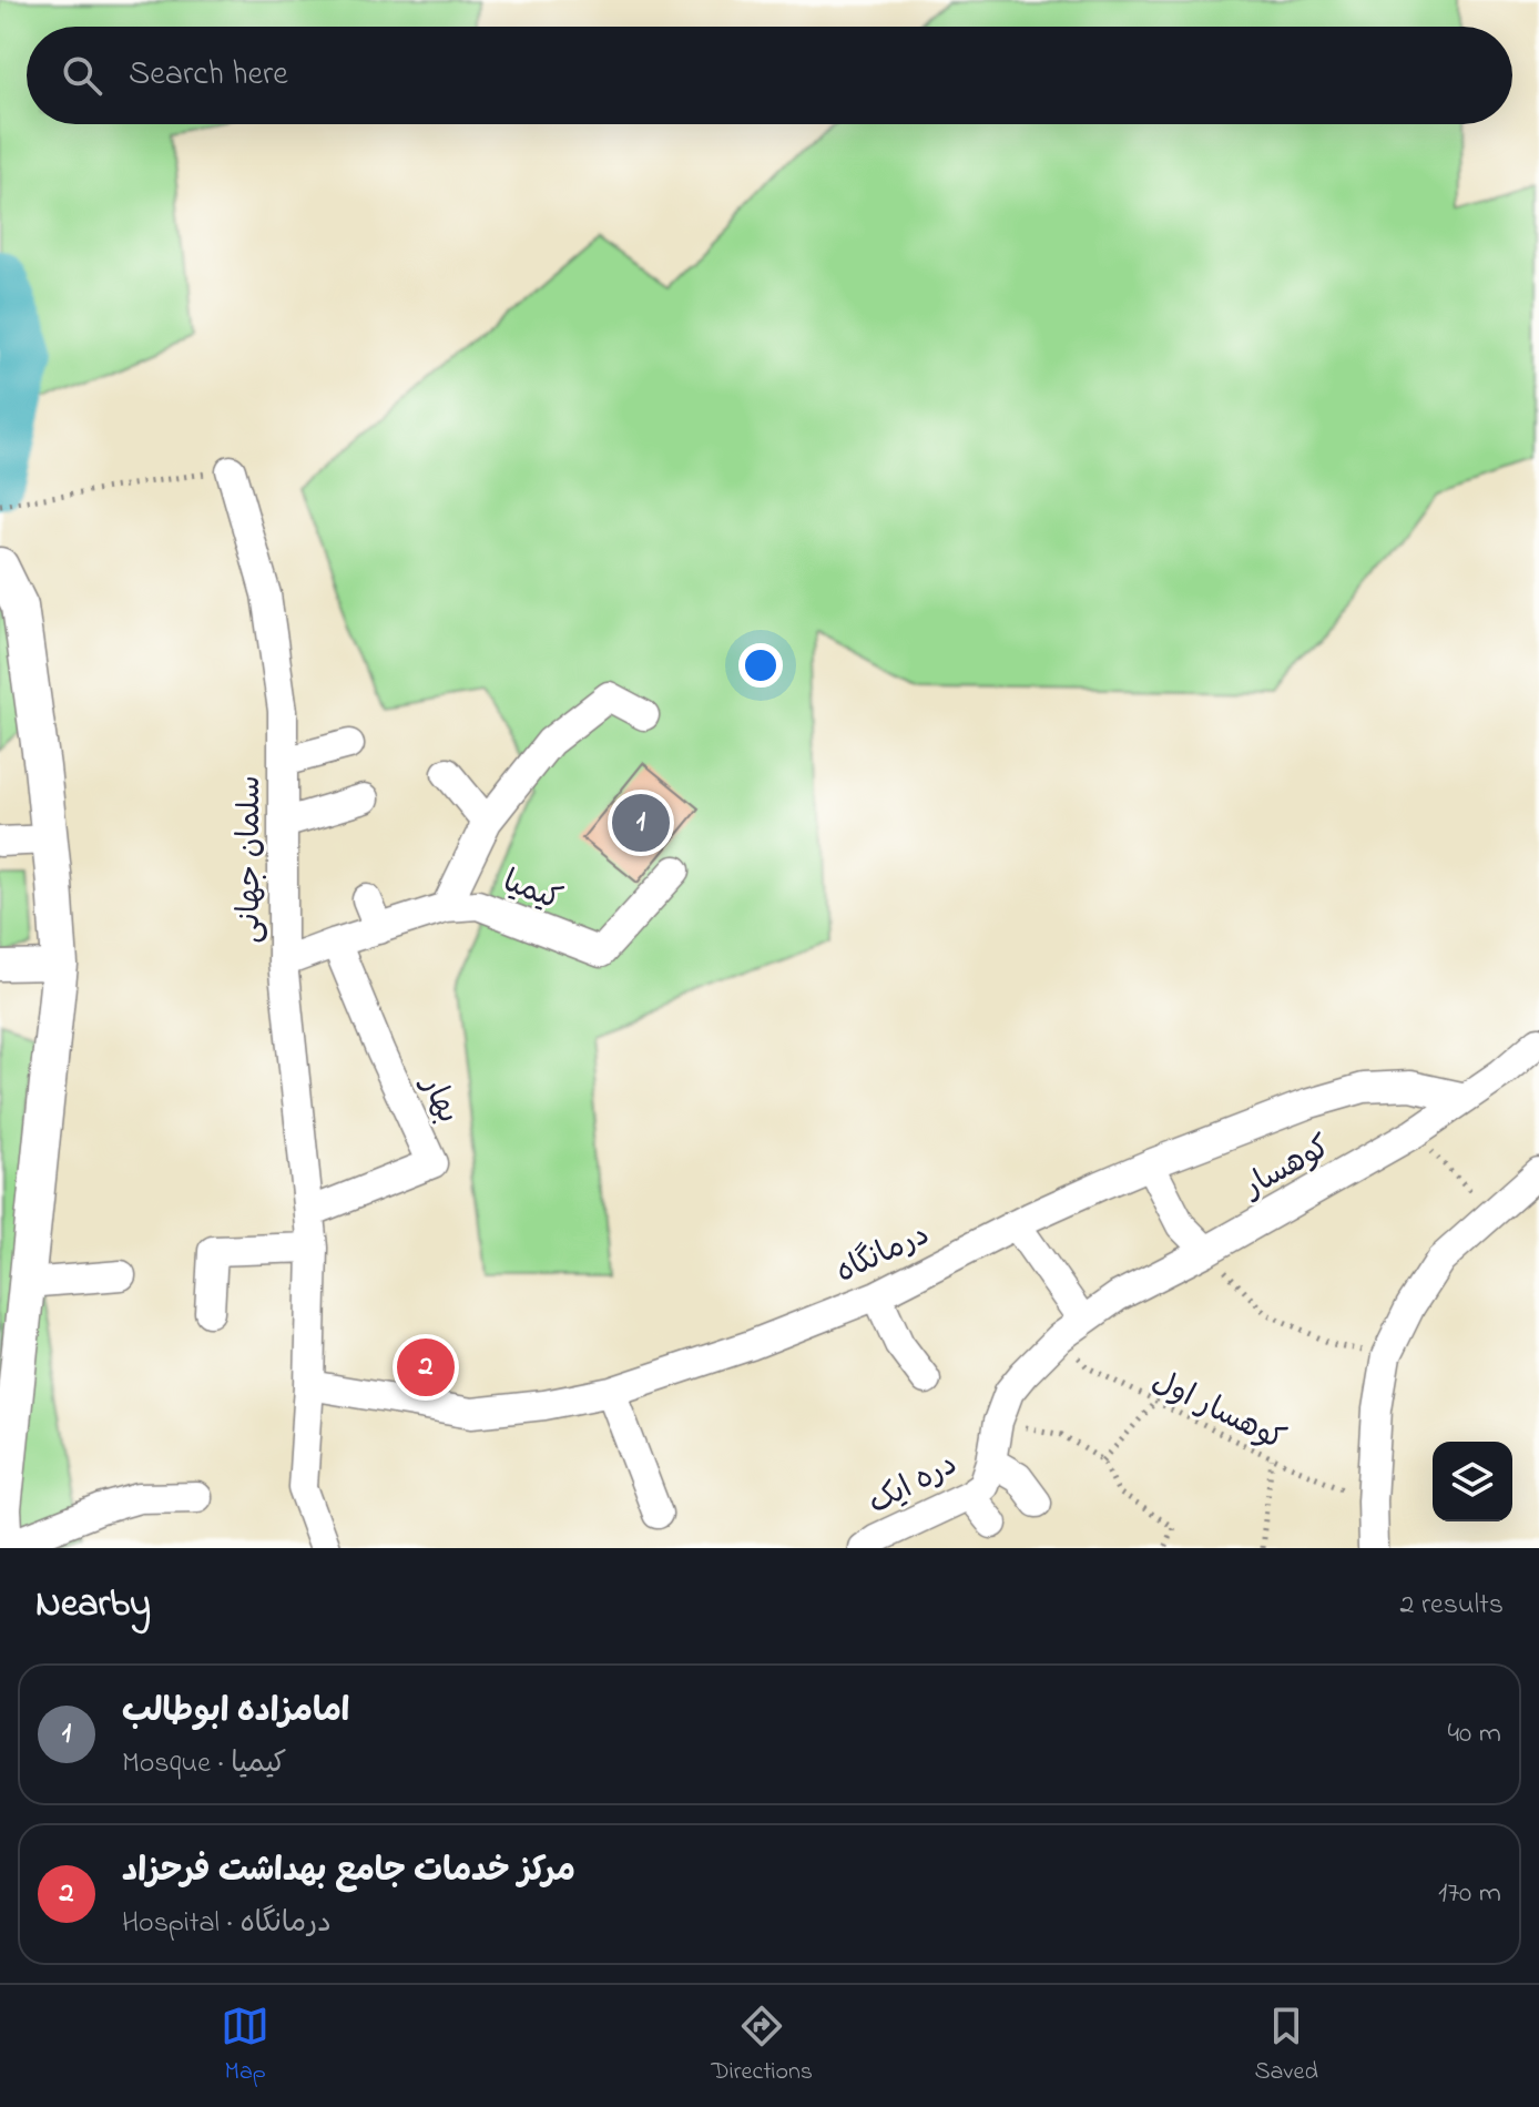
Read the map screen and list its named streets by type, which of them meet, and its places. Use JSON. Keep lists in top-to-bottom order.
{
  "streets": {
    "street": [
      "سلمان جهانی",
      "کیمیا",
      "بهار",
      "کوهسار",
      "درمانگاه",
      "دره ایک"
    ],
    "path": ["کوهسار اول"]
  },
  "crossings": [
    ["سلمان جهانی", "کیمیا"],
    ["سلمان جهانی", "بهار"],
    ["سلمان جهانی", "درمانگاه"],
    ["کیمیا", "بهار"],
    ["کوهسار", "درمانگاه"],
    ["کوهسار", "کوهسار اول"],
    ["کوهسار", "دره ایک"],
    ["کوهسار اول", "دره ایک"]
  ],
  "page": {
    "search": "Search here",
    "pins": ["1", "2"],
    "heading": ["Nearby", "2 results"],
    "list": [
      {
        "mark": "1",
        "name": "امامزاده ابوطالب",
        "note": "Mosque · کیمیا",
        "value": "40 m"
      },
      {
        "mark": "2",
        "name": "مركز خدمات جامع بهداشت فرحزاد",
        "note": "Hospital · درمانگاه",
        "value": "170 m"
      }
    ],
    "nav": ["Map", "Directions", "Saved"]
  }
}
